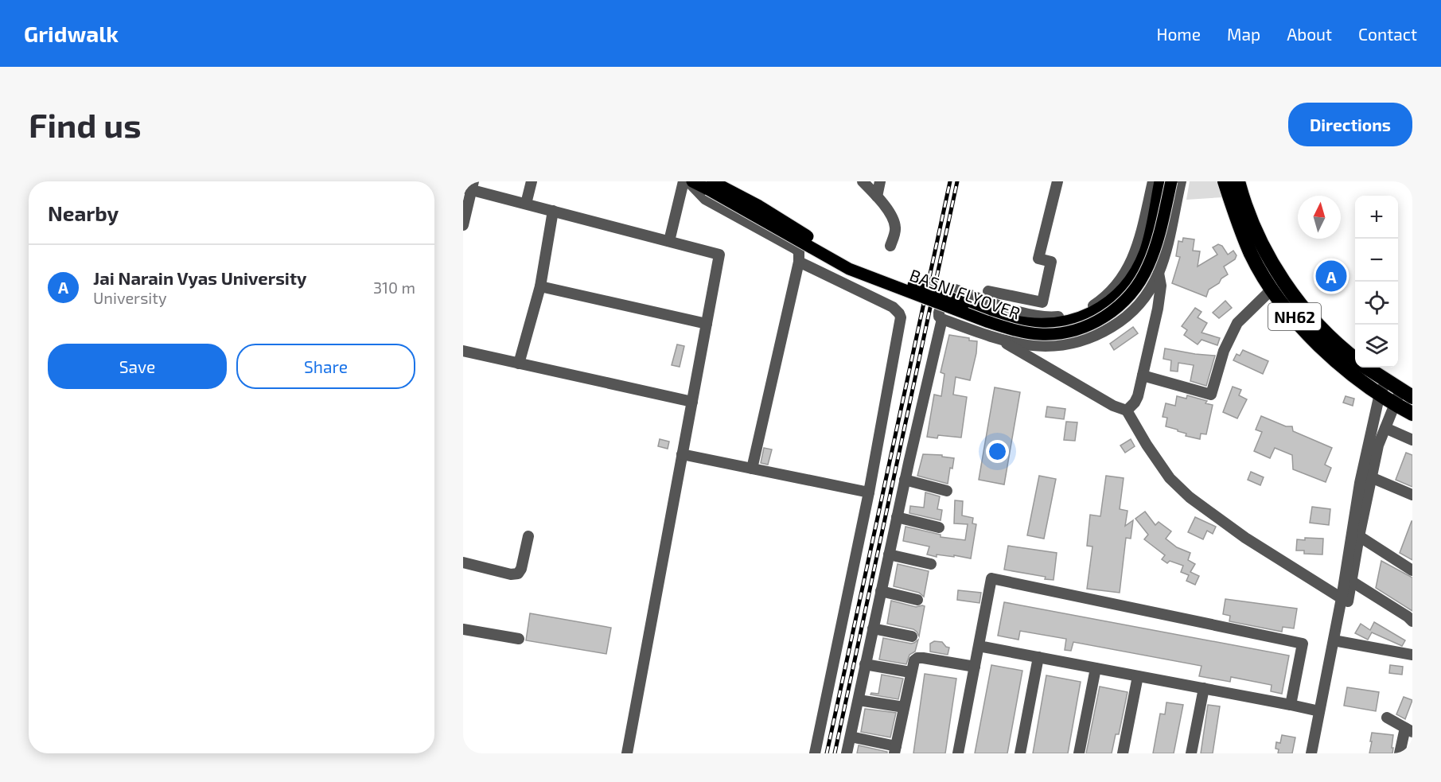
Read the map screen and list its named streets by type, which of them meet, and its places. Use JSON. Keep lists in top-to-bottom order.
{
  "streets": {
    "highway": ["NH62"],
    "main road": ["BASNI FLYOVER"]
  },
  "north": "top",
  "page": {
    "header": "Gridwalk",
    "nav": [
      "Home",
      "Map",
      "About",
      "Contact"
    ],
    "buttons": [
      "Directions",
      ["Save", "Share"]
    ],
    "title": "Find us",
    "heading": "Nearby",
    "map_buttons": ["+", "−"],
    "list": [
      {
        "mark": "A",
        "name": "Jai Narain Vyas University",
        "note": "University",
        "value": "310 m"
      }
    ],
    "pins": "A"
  }
}
